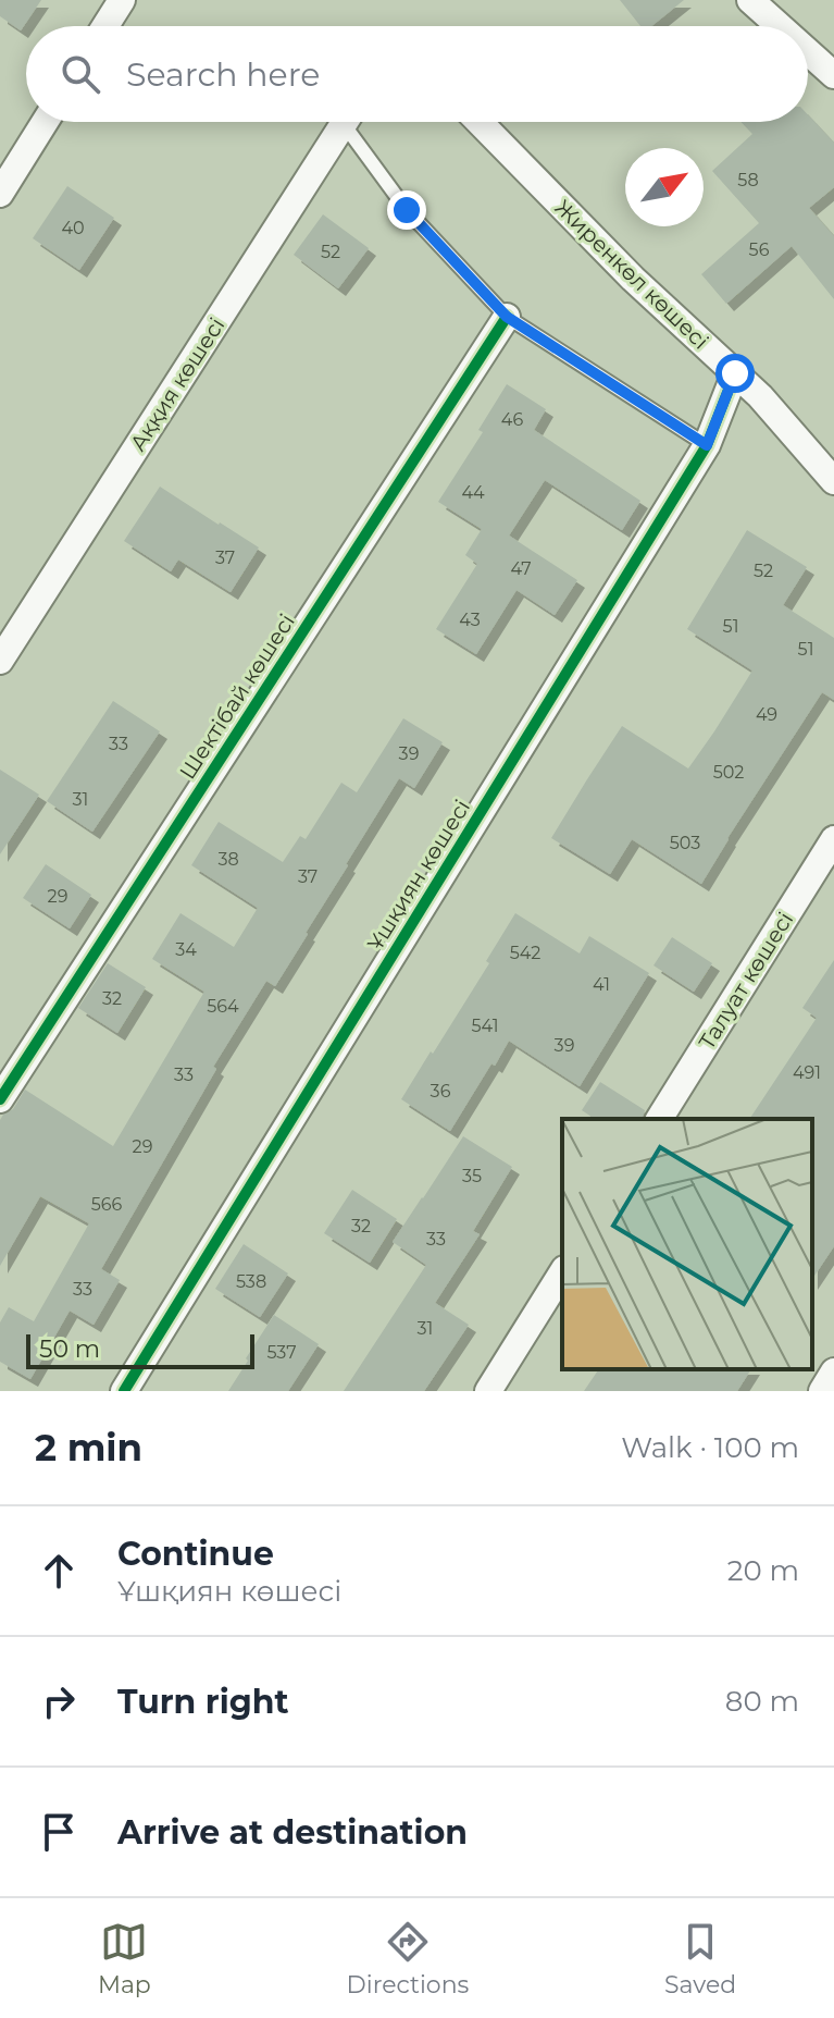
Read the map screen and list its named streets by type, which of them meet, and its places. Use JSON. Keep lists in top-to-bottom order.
{
  "streets": {
    "street": [
      "Жиренкөл көшесі",
      "Аққия көшесі",
      "Шектібай көшесі",
      "Ұшқиян көшесі",
      "Талуат көшесі"
    ]
  },
  "crossings": [
    ["Жиренкөл көшесі", "Ұшқиян көшесі"]
  ],
  "house_numbers": [
    "58",
    "40",
    "56",
    "52",
    "46",
    "44",
    "37",
    "47",
    "52",
    "43",
    "51",
    "51",
    "49",
    "33",
    "39",
    "502",
    "31",
    "503",
    "38",
    "37",
    "29",
    "34",
    "542",
    "41",
    "32",
    "564",
    "541",
    "39",
    "491",
    "33",
    "36",
    "29",
    "35",
    "566",
    "32",
    "33",
    "538",
    "33",
    "31",
    "537"
  ],
  "scale_bar": "50 m",
  "north": "top right",
  "page": {
    "search": "Search here",
    "scale": "50 m",
    "heading": ["2 min", "Walk · 100 m"],
    "list": [
      ["Continue", "Ұшқиян көшесі", "20 m"],
      ["Turn right", "80 m"],
      "Arrive at destination"
    ],
    "nav": ["Map", "Directions", "Saved"]
  }
}
